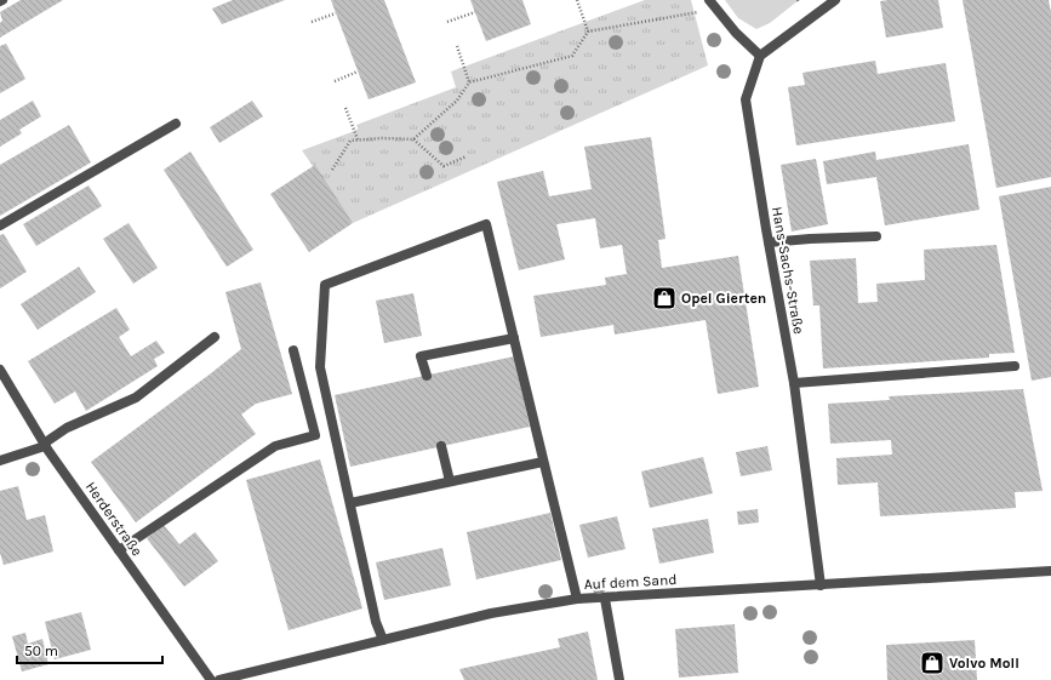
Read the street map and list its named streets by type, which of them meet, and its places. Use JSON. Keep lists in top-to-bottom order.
{
  "streets": {
    "street": ["Hans-Sachs-Straße", "Herderstraße", "Auf dem Sand"]
  },
  "crossings": [
    ["Hans-Sachs-Straße", "Auf dem Sand"]
  ],
  "places": {
    "shop": ["Opel Gierten", "Volvo Moll"]
  },
  "scale_bar": "50 m"
}
